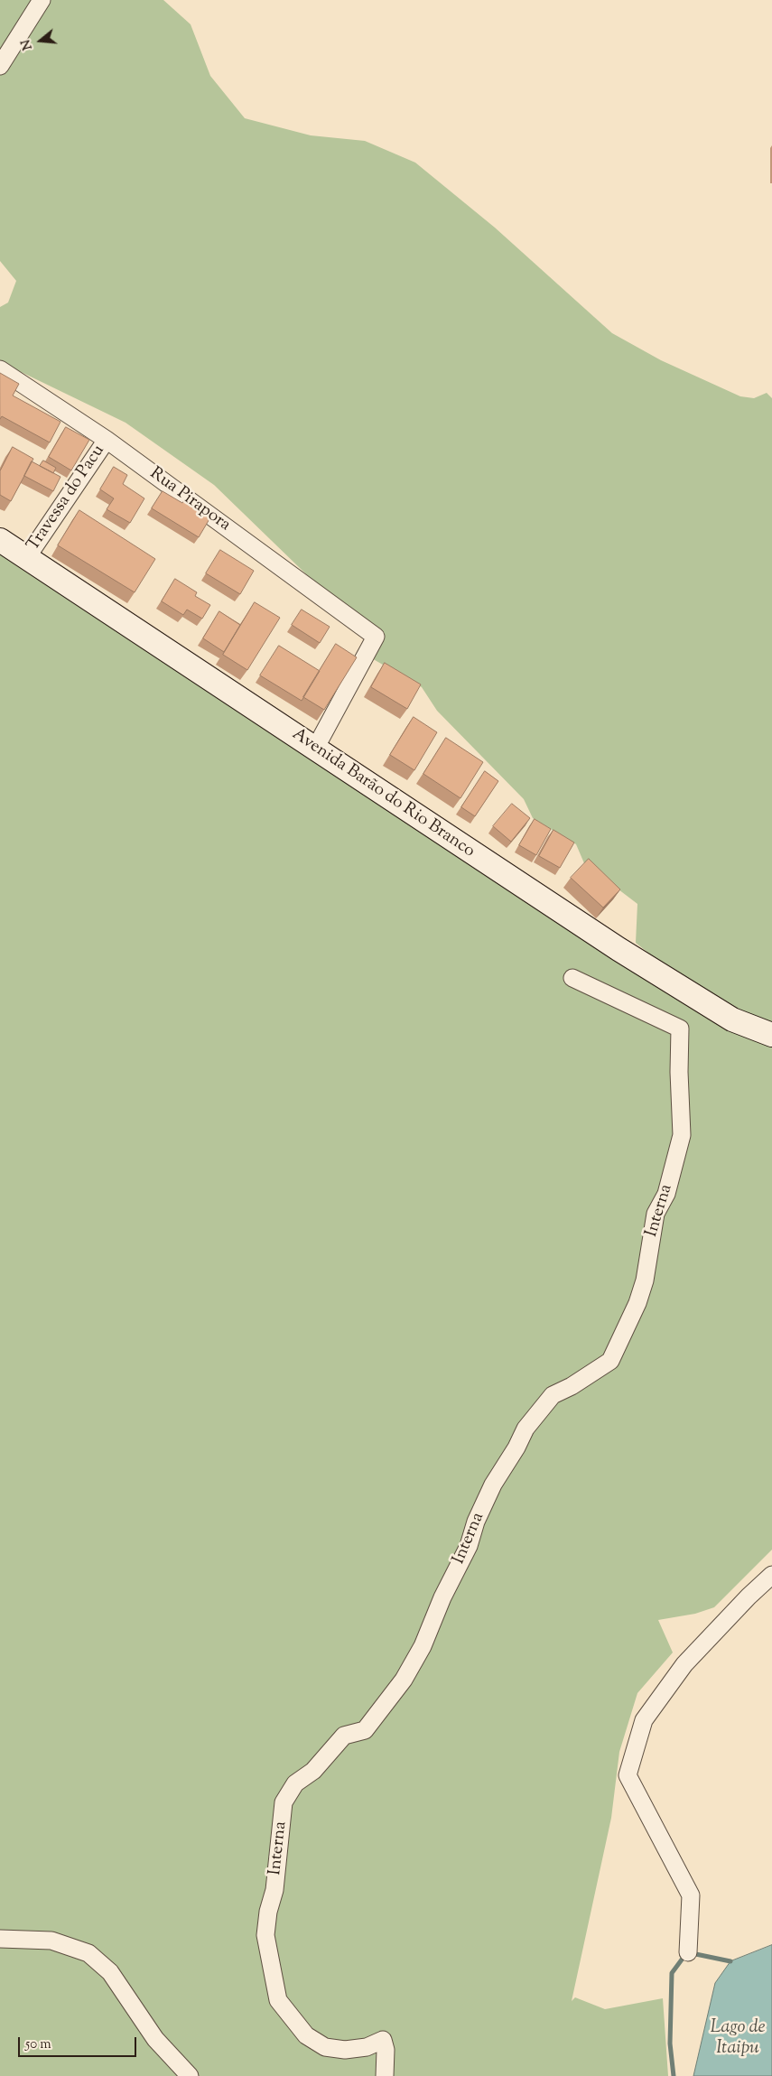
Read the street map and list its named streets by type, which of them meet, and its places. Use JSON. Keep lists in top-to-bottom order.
{
  "streets": {
    "street": [
      "Travessa do Pacu",
      "Rua Pirapora",
      "Avenida Barão do Rio Branco",
      "Interna"
    ]
  },
  "crossings": [
    ["Travessa do Pacu", "Rua Pirapora"],
    ["Travessa do Pacu", "Avenida Barão do Rio Branco"],
    ["Rua Pirapora", "Avenida Barão do Rio Branco"]
  ],
  "water": ["Lago de Itaipu"],
  "scale_bar": "50 m",
  "north": "left"
}
